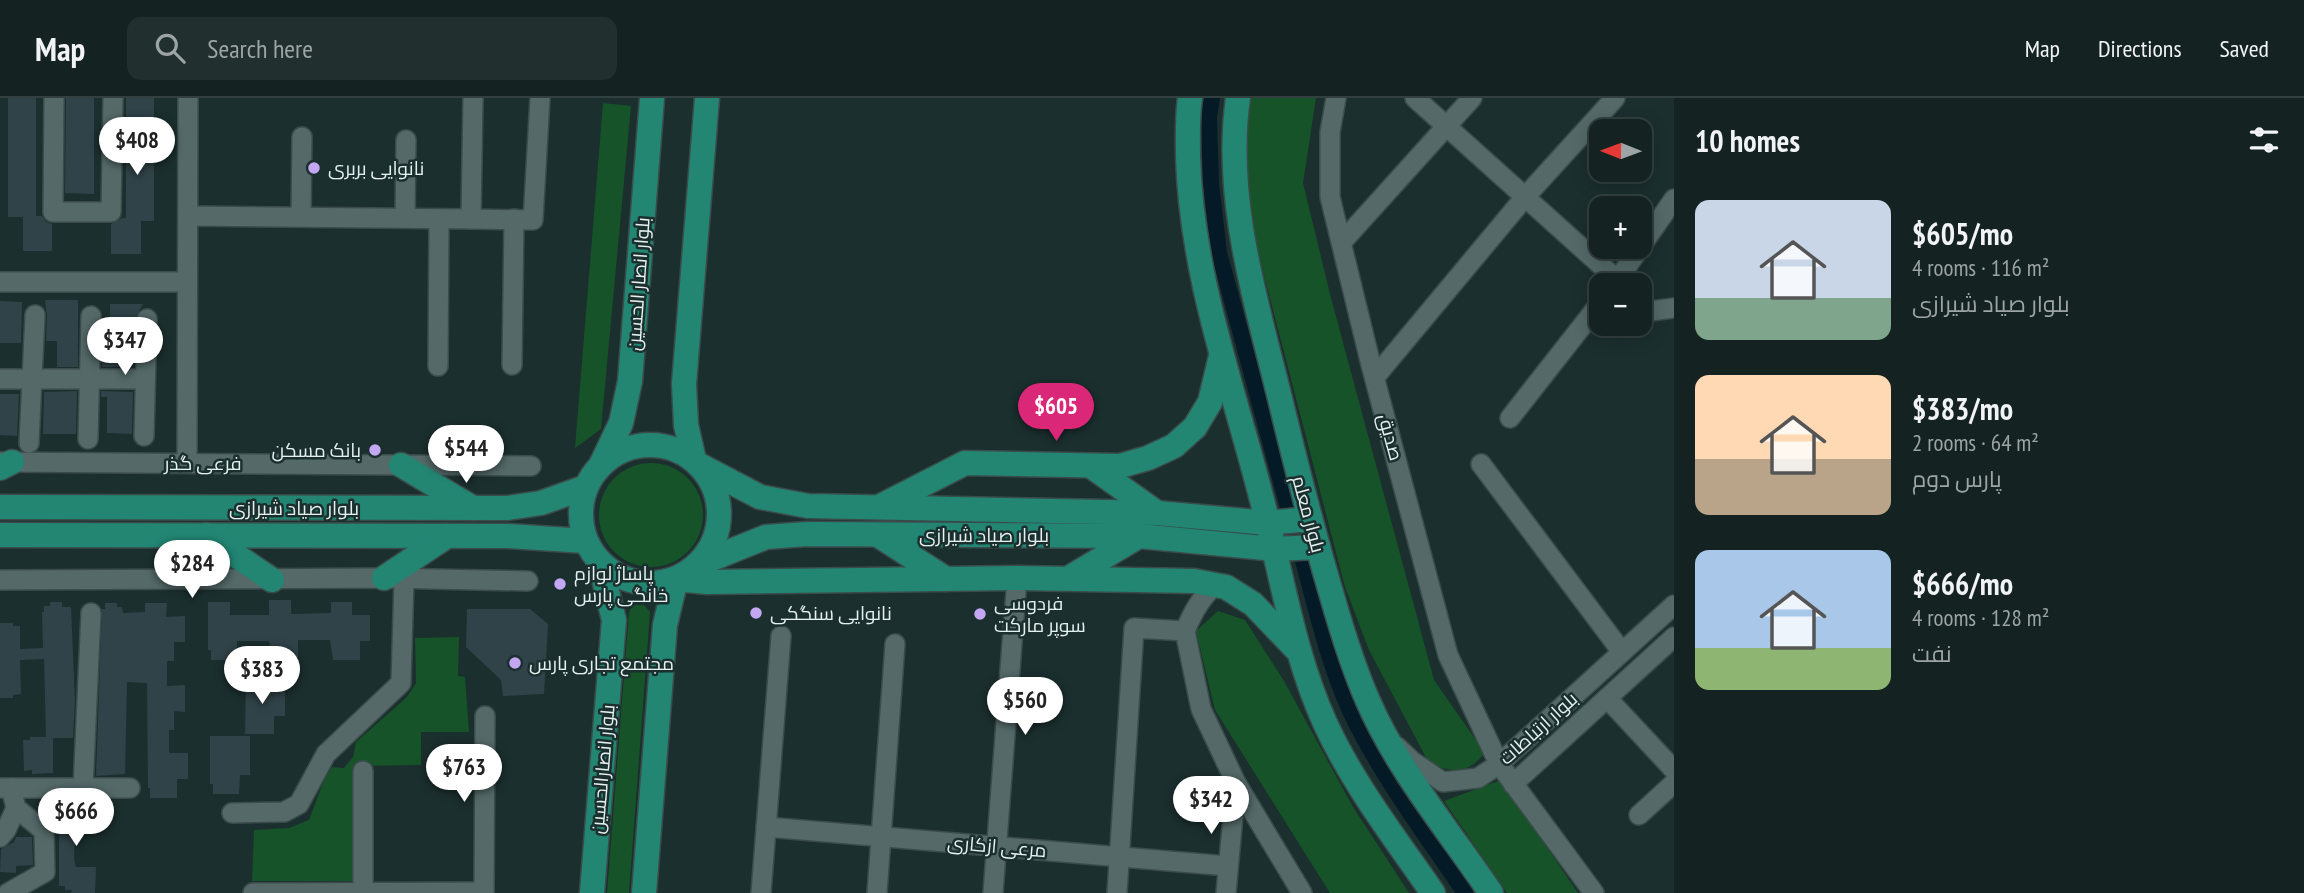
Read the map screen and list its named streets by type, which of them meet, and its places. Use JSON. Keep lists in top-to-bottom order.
{
  "streets": {
    "main road": [
      "بلوار انصار الحسین",
      "بلوار صیاد شیرازی",
      "بلوار معلم",
      "بلوار انصارالحسین"
    ],
    "street": [
      "صدیق",
      "فرعی گذر",
      "بلوار ارتباطات",
      "مرعی ازکاری"
    ]
  },
  "crossings": [
    ["بلوار انصار الحسین", "بلوار صیاد شیرازی"],
    ["بلوار انصار الحسین", "بلوار انصارالحسین"],
    ["صدیق", "بلوار ارتباطات"],
    ["بلوار صیاد شیرازی", "بلوار معلم"],
    ["بلوار صیاد شیرازی", "بلوار انصارالحسین"],
    ["بلوار معلم", "بلوار ارتباطات"]
  ],
  "places": [
    "نانوایی بربری",
    "بانک مسکن",
    "پاساژ لوازم خانگی پارس",
    "نانوایی سنگکی",
    "فردوسی سوپر مارکت",
    "مجتمع تجاری پارس"
  ],
  "north": "left",
  "page": {
    "header": "Map",
    "search": "Search here",
    "nav": ["Map", "Directions", "Saved"],
    "heading": "10 homes",
    "price": [
      "$408",
      "$347",
      "$605",
      "$544",
      "$284",
      "$383",
      "$560",
      "$763",
      "$342",
      "$666"
    ],
    "map_buttons": ["+", "−"],
    "list": [
      {
        "name": "$605/mo",
        "note": "4 rooms · 116 m² · بلوار صیاد شیرازی"
      },
      {
        "name": "$383/mo",
        "note": "2 rooms · 64 m² · پارس دوم"
      },
      {
        "name": "$666/mo",
        "note": "4 rooms · 128 m² · نفت"
      }
    ]
  }
}
